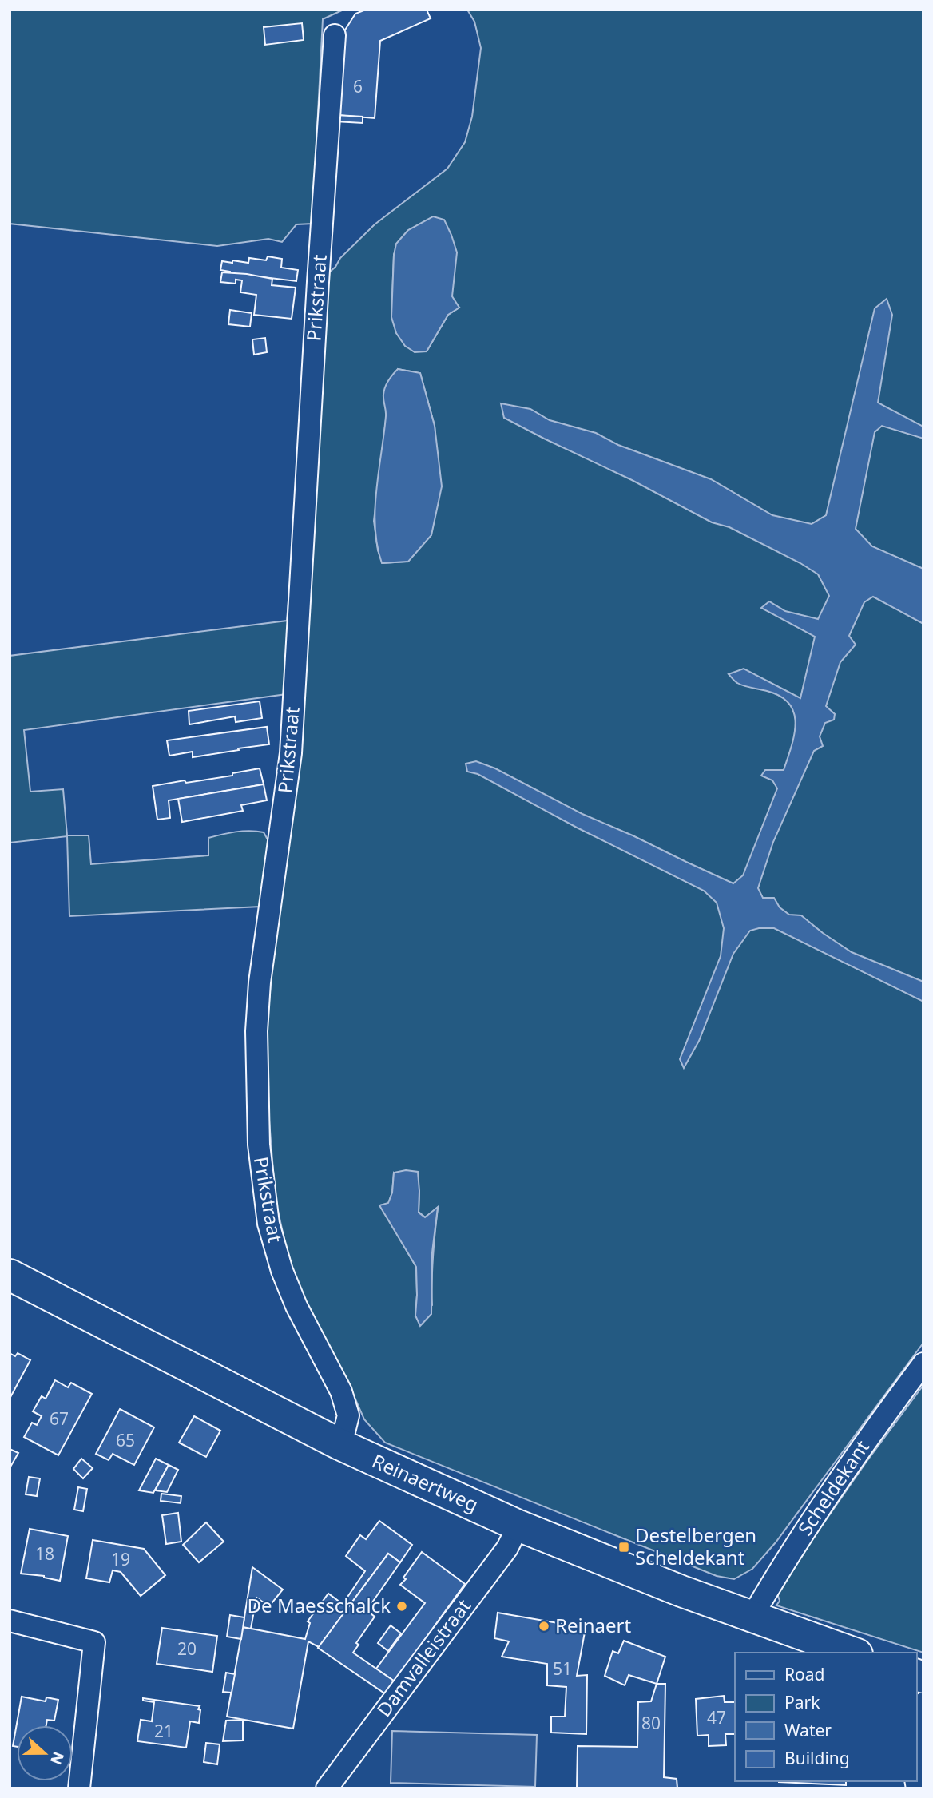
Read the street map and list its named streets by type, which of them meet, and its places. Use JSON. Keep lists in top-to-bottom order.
{
  "streets": {
    "main road": ["Reinaertweg"],
    "street": ["Prikstraat", "Scheldekant", "Damvalleistraat"]
  },
  "crossings": [
    ["Prikstraat", "Reinaertweg"],
    ["Reinaertweg", "Scheldekant"],
    ["Reinaertweg", "Damvalleistraat"]
  ],
  "places": {
    "transit": ["Destelbergen Scheldekant"],
    "other": ["De Maesschalck", "Reinaert"]
  },
  "house_numbers": [
    "6",
    "67",
    "65",
    "18",
    "19",
    "20",
    "51",
    "47",
    "80",
    "21"
  ],
  "legend": [
    "Road",
    "Park",
    "Water",
    "Building"
  ],
  "north": "right"
}
